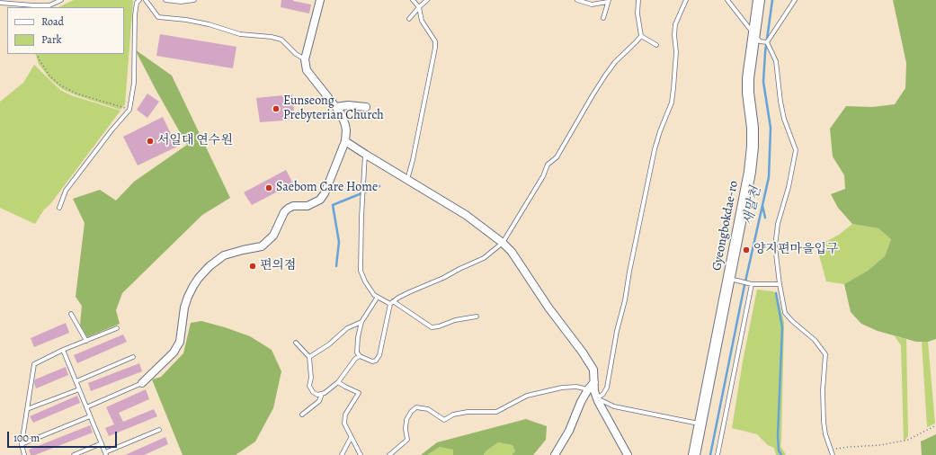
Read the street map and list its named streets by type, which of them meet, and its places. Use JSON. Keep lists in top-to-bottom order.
{
  "streets": {
    "street": ["Gyeongbokdae-ro"]
  },
  "water": ["새말천"],
  "places": [
    "Eunseong Prebyterian Church",
    "서일대 연수원",
    "Saebom Care Home",
    "양지편마을입구",
    "편의점"
  ],
  "legend": ["Road", "Park"],
  "scale_bar": "100 m"
}
